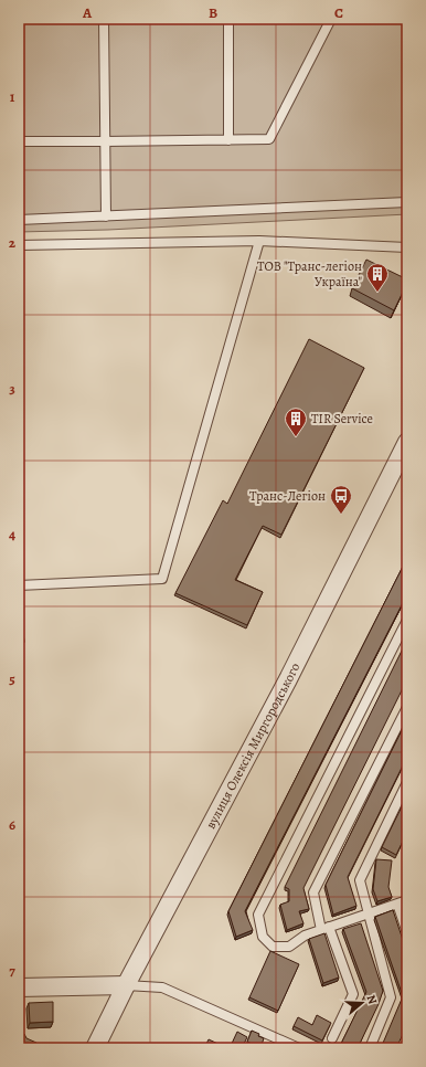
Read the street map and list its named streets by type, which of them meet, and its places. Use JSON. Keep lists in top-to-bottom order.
{
  "streets": {
    "street": ["вулиця Олексія Миргородського"]
  },
  "places": {
    "building": ["ТОВ \"Транс-легіон Україна\"", "TIR Service"],
    "bus stop": ["Транс-Легіон"]
  },
  "north": "right",
  "grid": {
    "columns": ["A", "B", "C"],
    "rows": [
      "1",
      "2",
      "3",
      "4",
      "5",
      "6",
      "7"
    ]
  }
}
